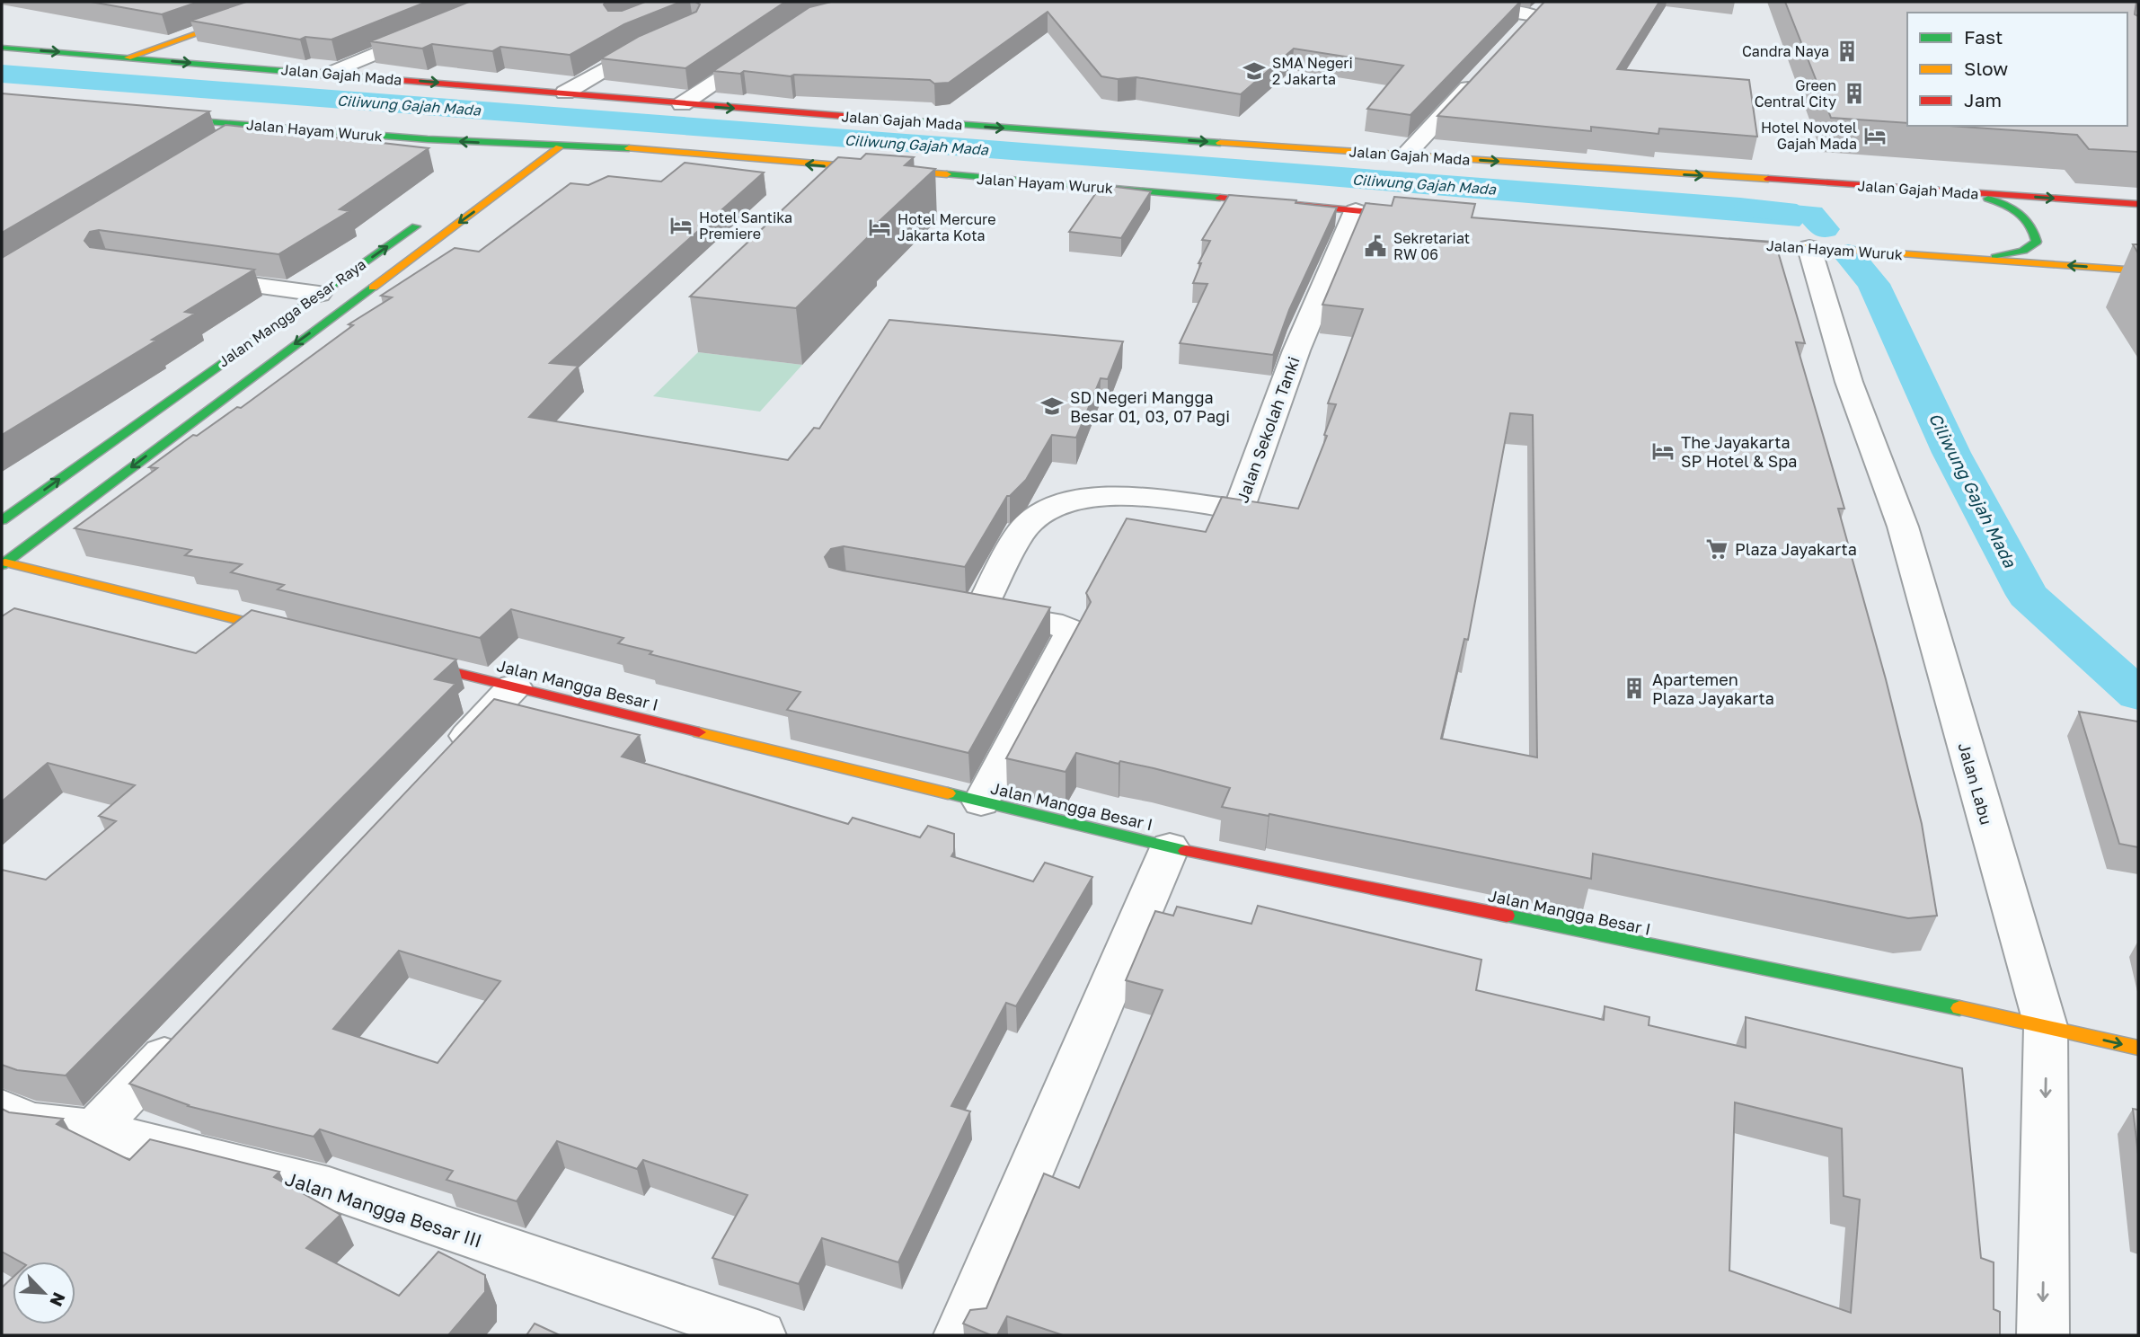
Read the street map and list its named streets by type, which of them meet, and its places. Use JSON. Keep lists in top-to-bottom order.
{
  "streets": {
    "main road": [
      "Jalan Gajah Mada",
      "Jalan Hayam Wuruk",
      "Jalan Mangga Besar Raya",
      "Jalan Mangga Besar I"
    ],
    "street": ["Jalan Sekolah Tanki", "Jalan Labu", "Jalan Mangga Besar III"]
  },
  "crossings": [
    ["Jalan Hayam Wuruk", "Jalan Mangga Besar Raya"],
    ["Jalan Hayam Wuruk", "Jalan Sekolah Tanki"],
    ["Jalan Hayam Wuruk", "Jalan Labu"],
    ["Jalan Sekolah Tanki", "Jalan Mangga Besar I"],
    ["Jalan Mangga Besar I", "Jalan Labu"]
  ],
  "one_way": ["Jalan Hayam Wuruk"],
  "water": ["Ciliwung Gajah Mada"],
  "places": {
    "building": ["Candra Naya", "Green Central City", "Apartemen Plaza Jayakarta"],
    "school or university": ["SMA Negeri 2 Jakarta", "SD Negeri Mangga Besar 01, 03, 07 Pagi"],
    "hotel": [
      "Hotel Novotel Gajah Mada",
      "Hotel Santika Premiere",
      "Hotel Mercure Jakarta Kota",
      "The Jayakarta SP Hotel & Spa"
    ],
    "public building": ["Sekretariat RW 06"],
    "supermarket": ["Plaza Jayakarta"]
  },
  "legend": ["Fast", "Slow", "Jam"],
  "north": "bottom right"
}
